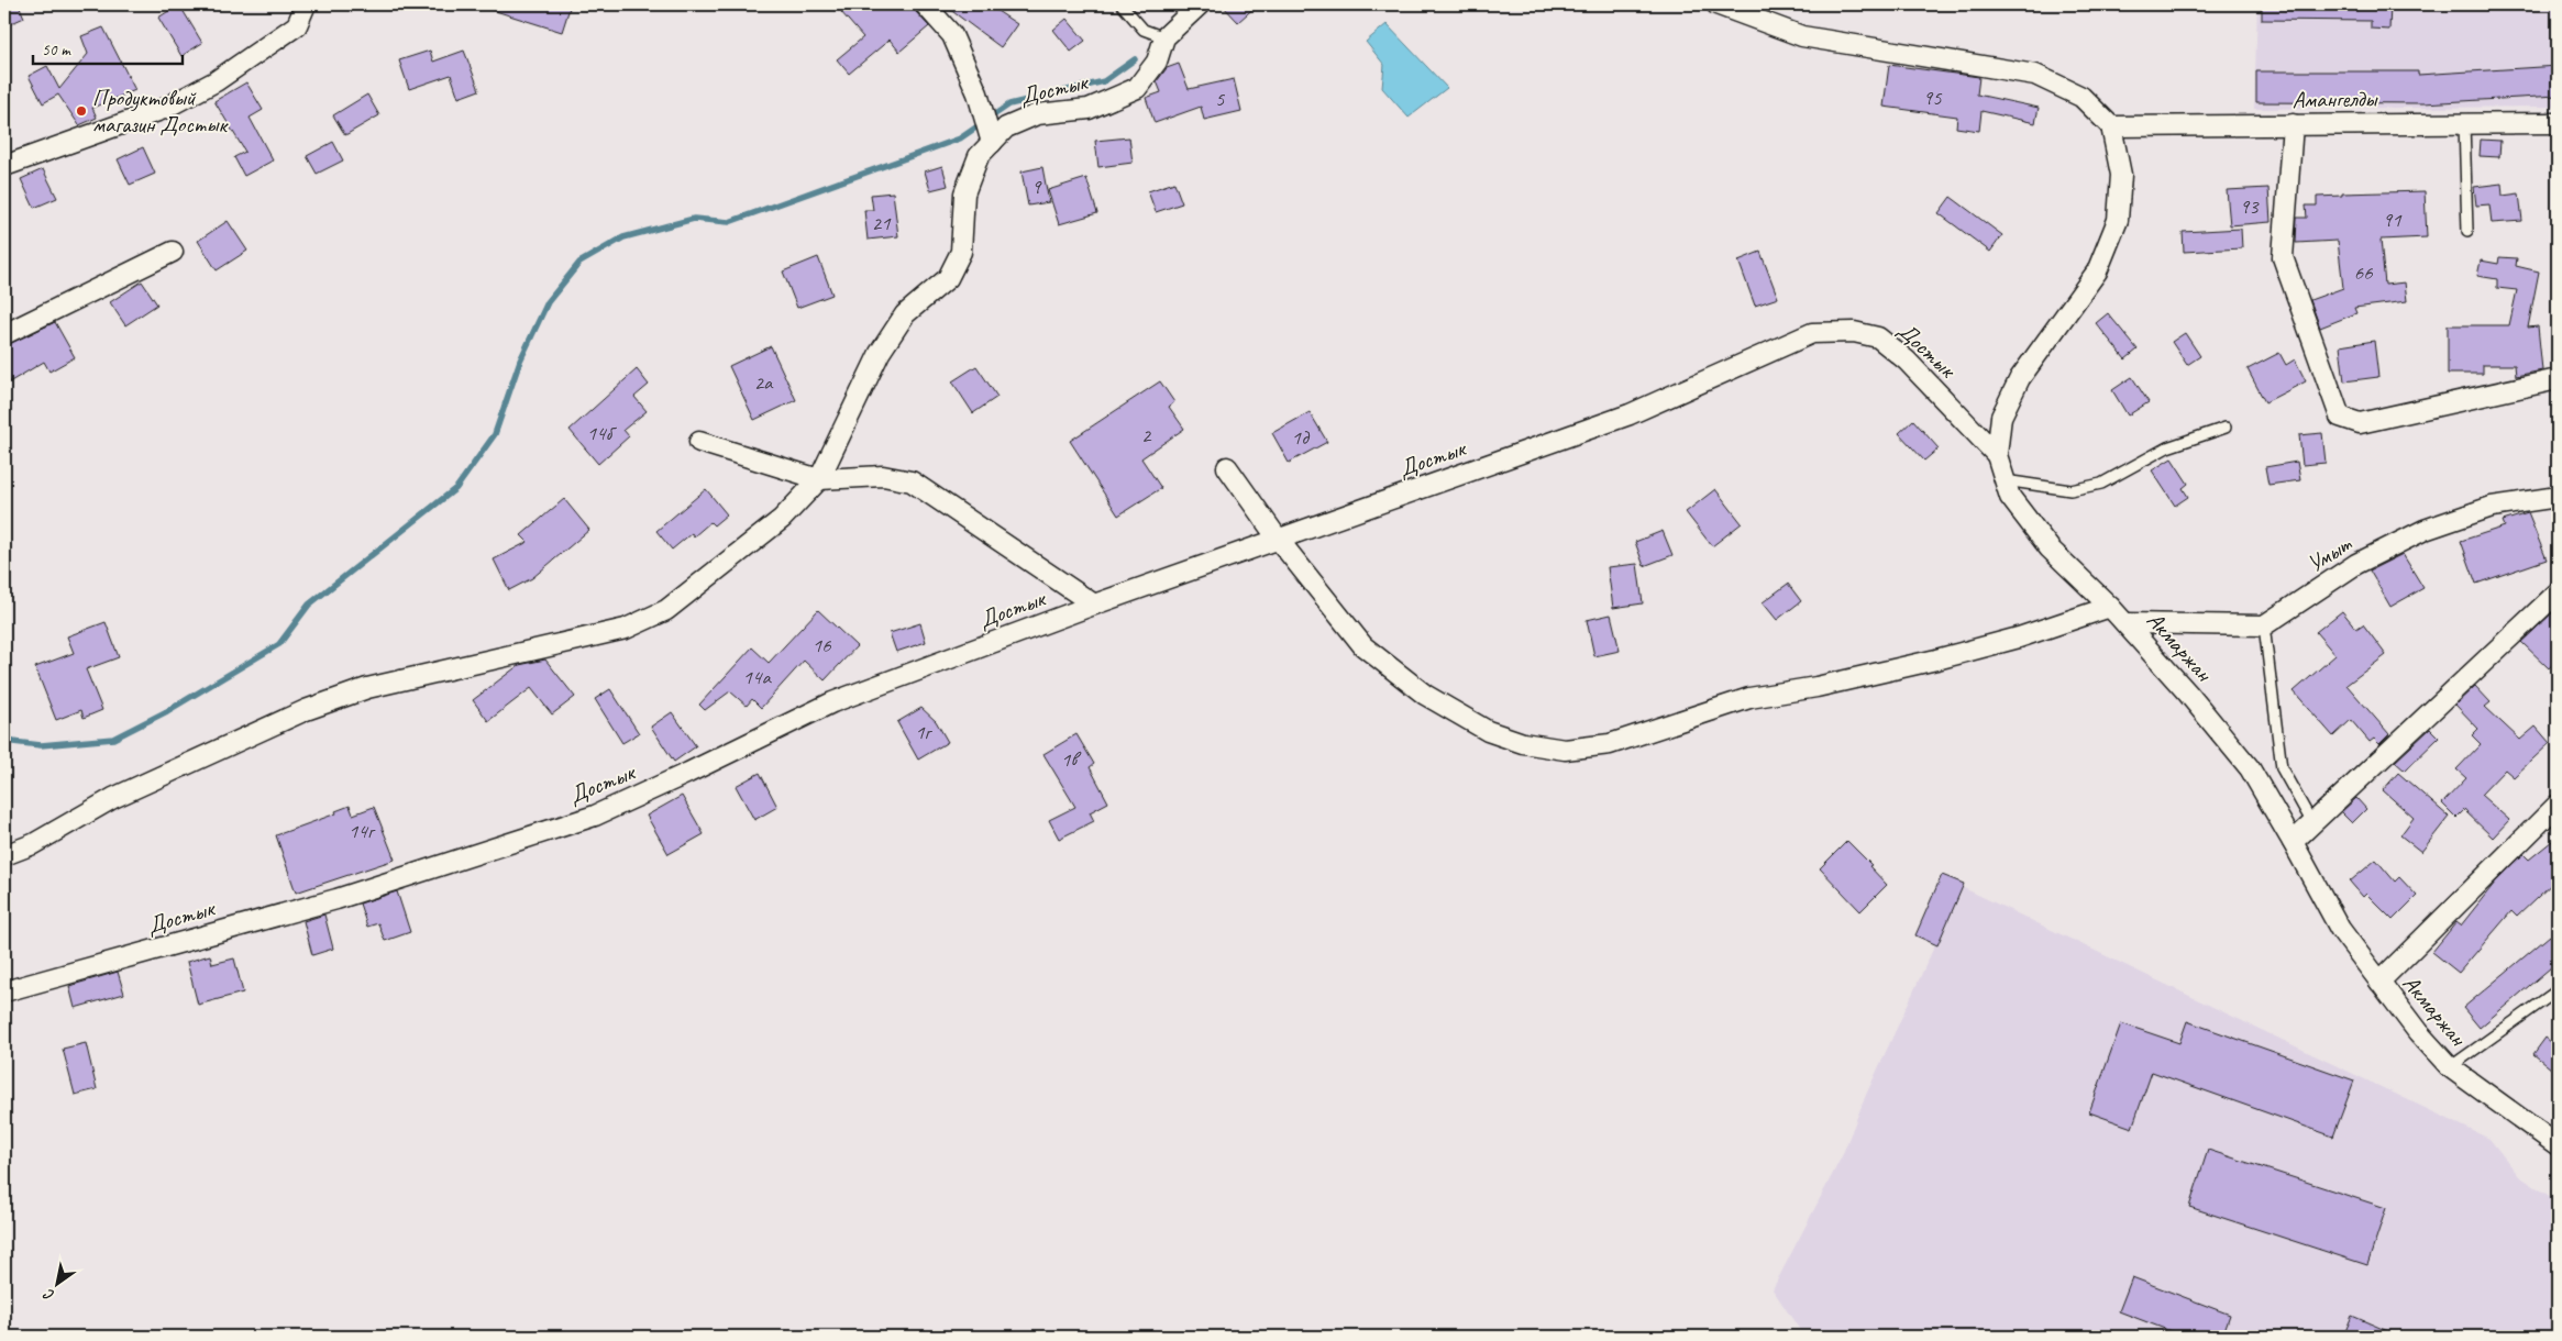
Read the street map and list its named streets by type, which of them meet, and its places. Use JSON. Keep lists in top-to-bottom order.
{
  "streets": {
    "street": [
      "Достык",
      "Амангелды",
      "Умыт",
      "Акмаржан"
    ]
  },
  "crossings": [
    ["Достык", "Акмаржан"],
    ["Амангелды", "Акмаржан"]
  ],
  "places": ["Продуктовый магазин Достык"],
  "house_numbers": [
    "95",
    "5",
    "9",
    "93",
    "91",
    "21",
    "66",
    "2а",
    "14б",
    "2",
    "1д",
    "16",
    "14а",
    "1г",
    "1в",
    "14г"
  ],
  "scale_bar": "50 m",
  "north": "bottom left"
}
